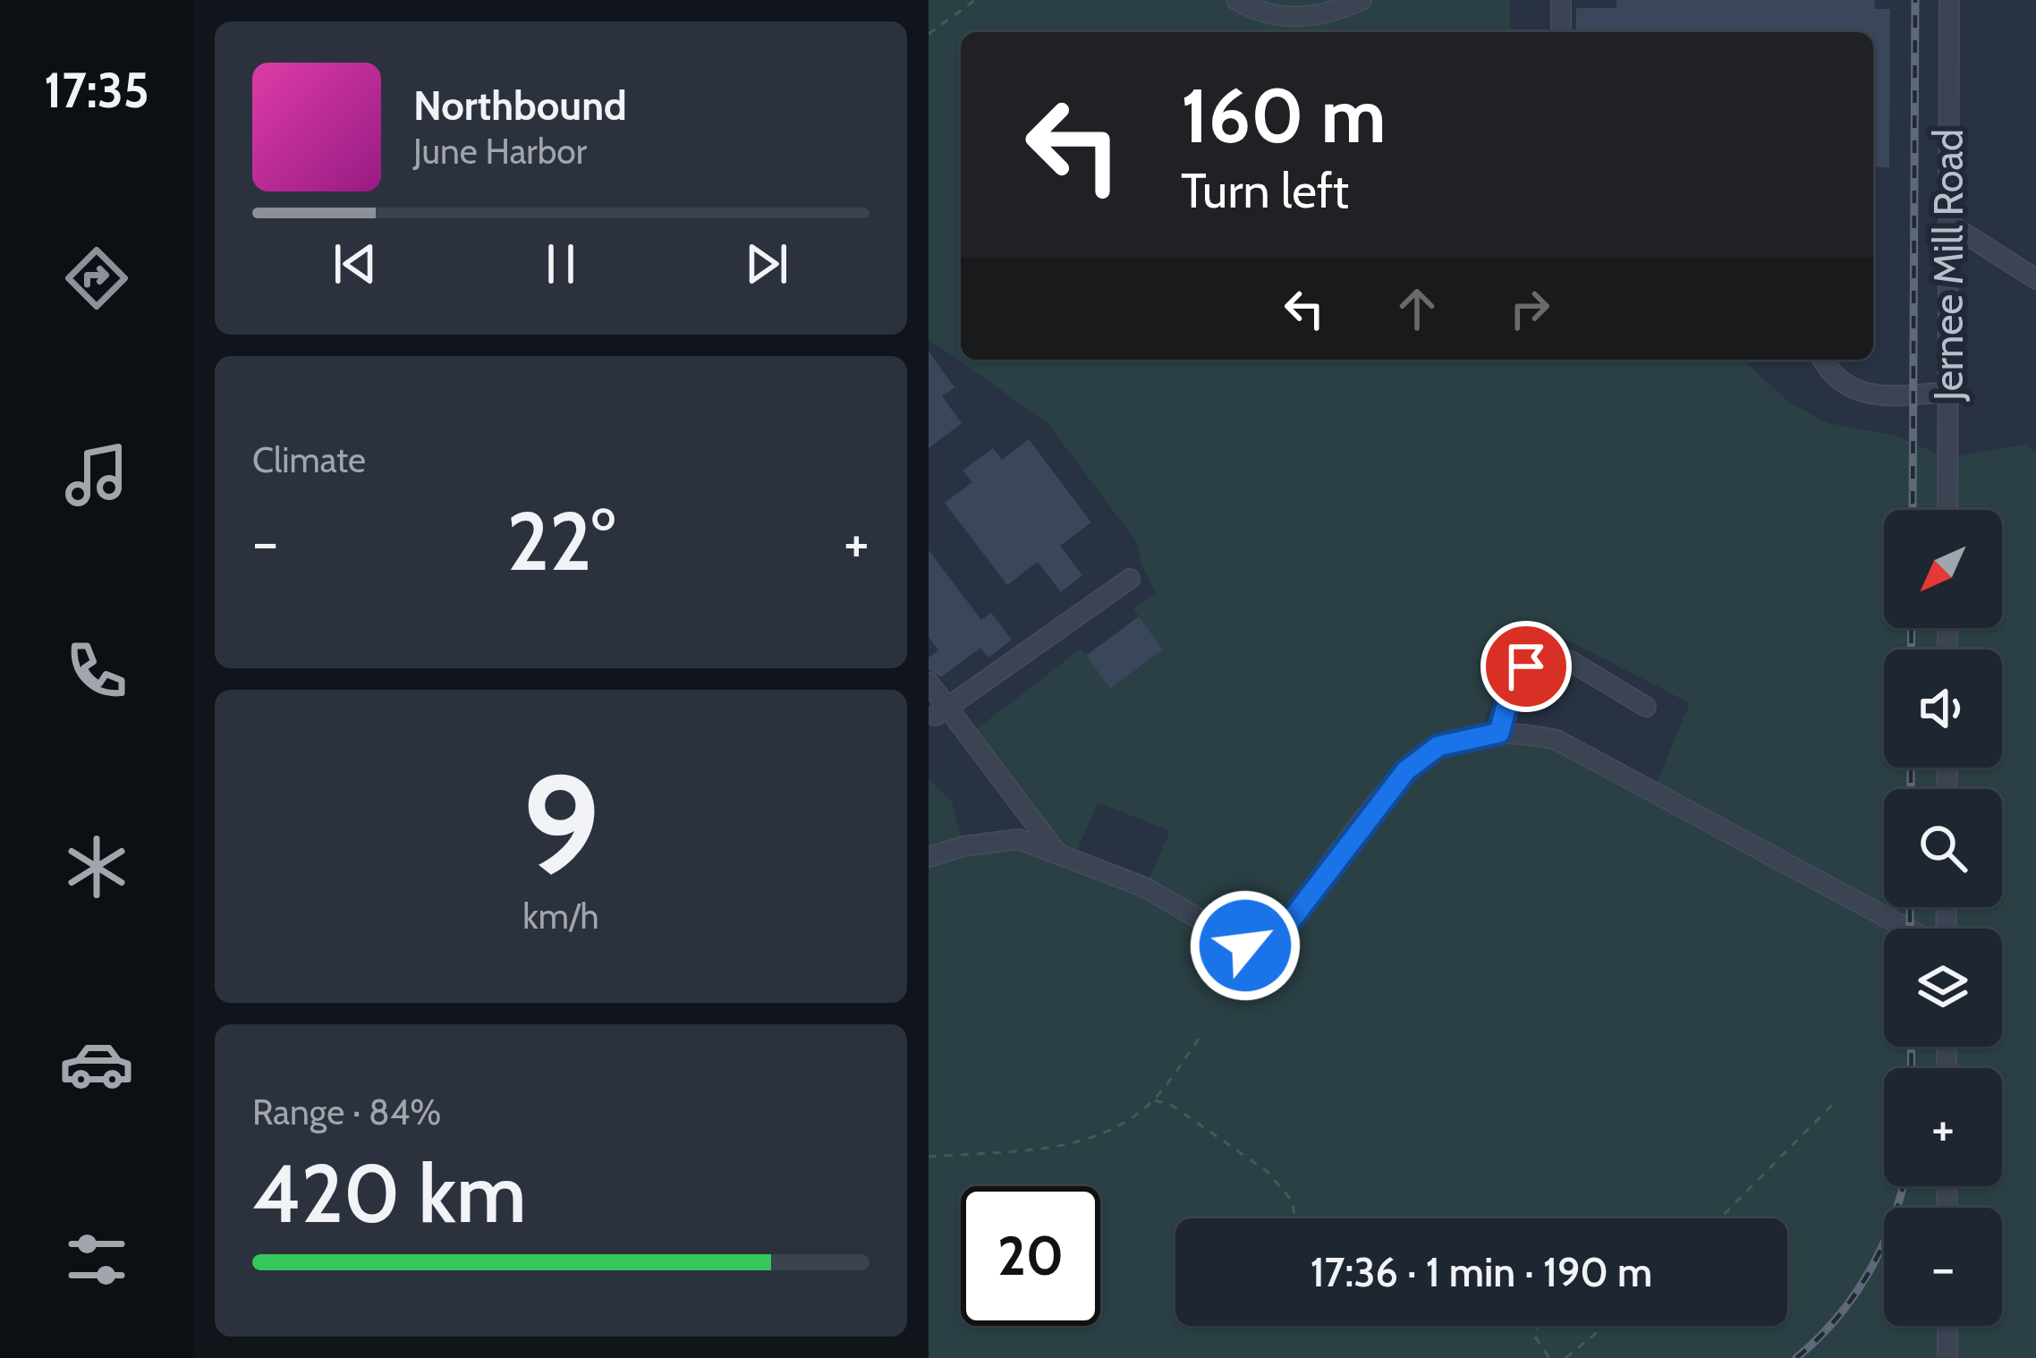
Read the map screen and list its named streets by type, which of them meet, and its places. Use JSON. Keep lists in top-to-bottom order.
{
  "streets": {
    "street": ["Jernee Mill Road"]
  },
  "north": "bottom left",
  "page": {
    "tabs": "17:35",
    "turn": ["160 m", "Turn left"],
    "song": ["Northbound", "June Harbor"],
    "tile": [
      "Climate",
      ["9", "km/h"],
      ["Range · 84%", "420 km"]
    ],
    "heat": ["−", "22°", "+"],
    "map_buttons": ["+", "−"],
    "limit": "20",
    "trip": "17:36 · 1 min · 190 m"
  }
}
